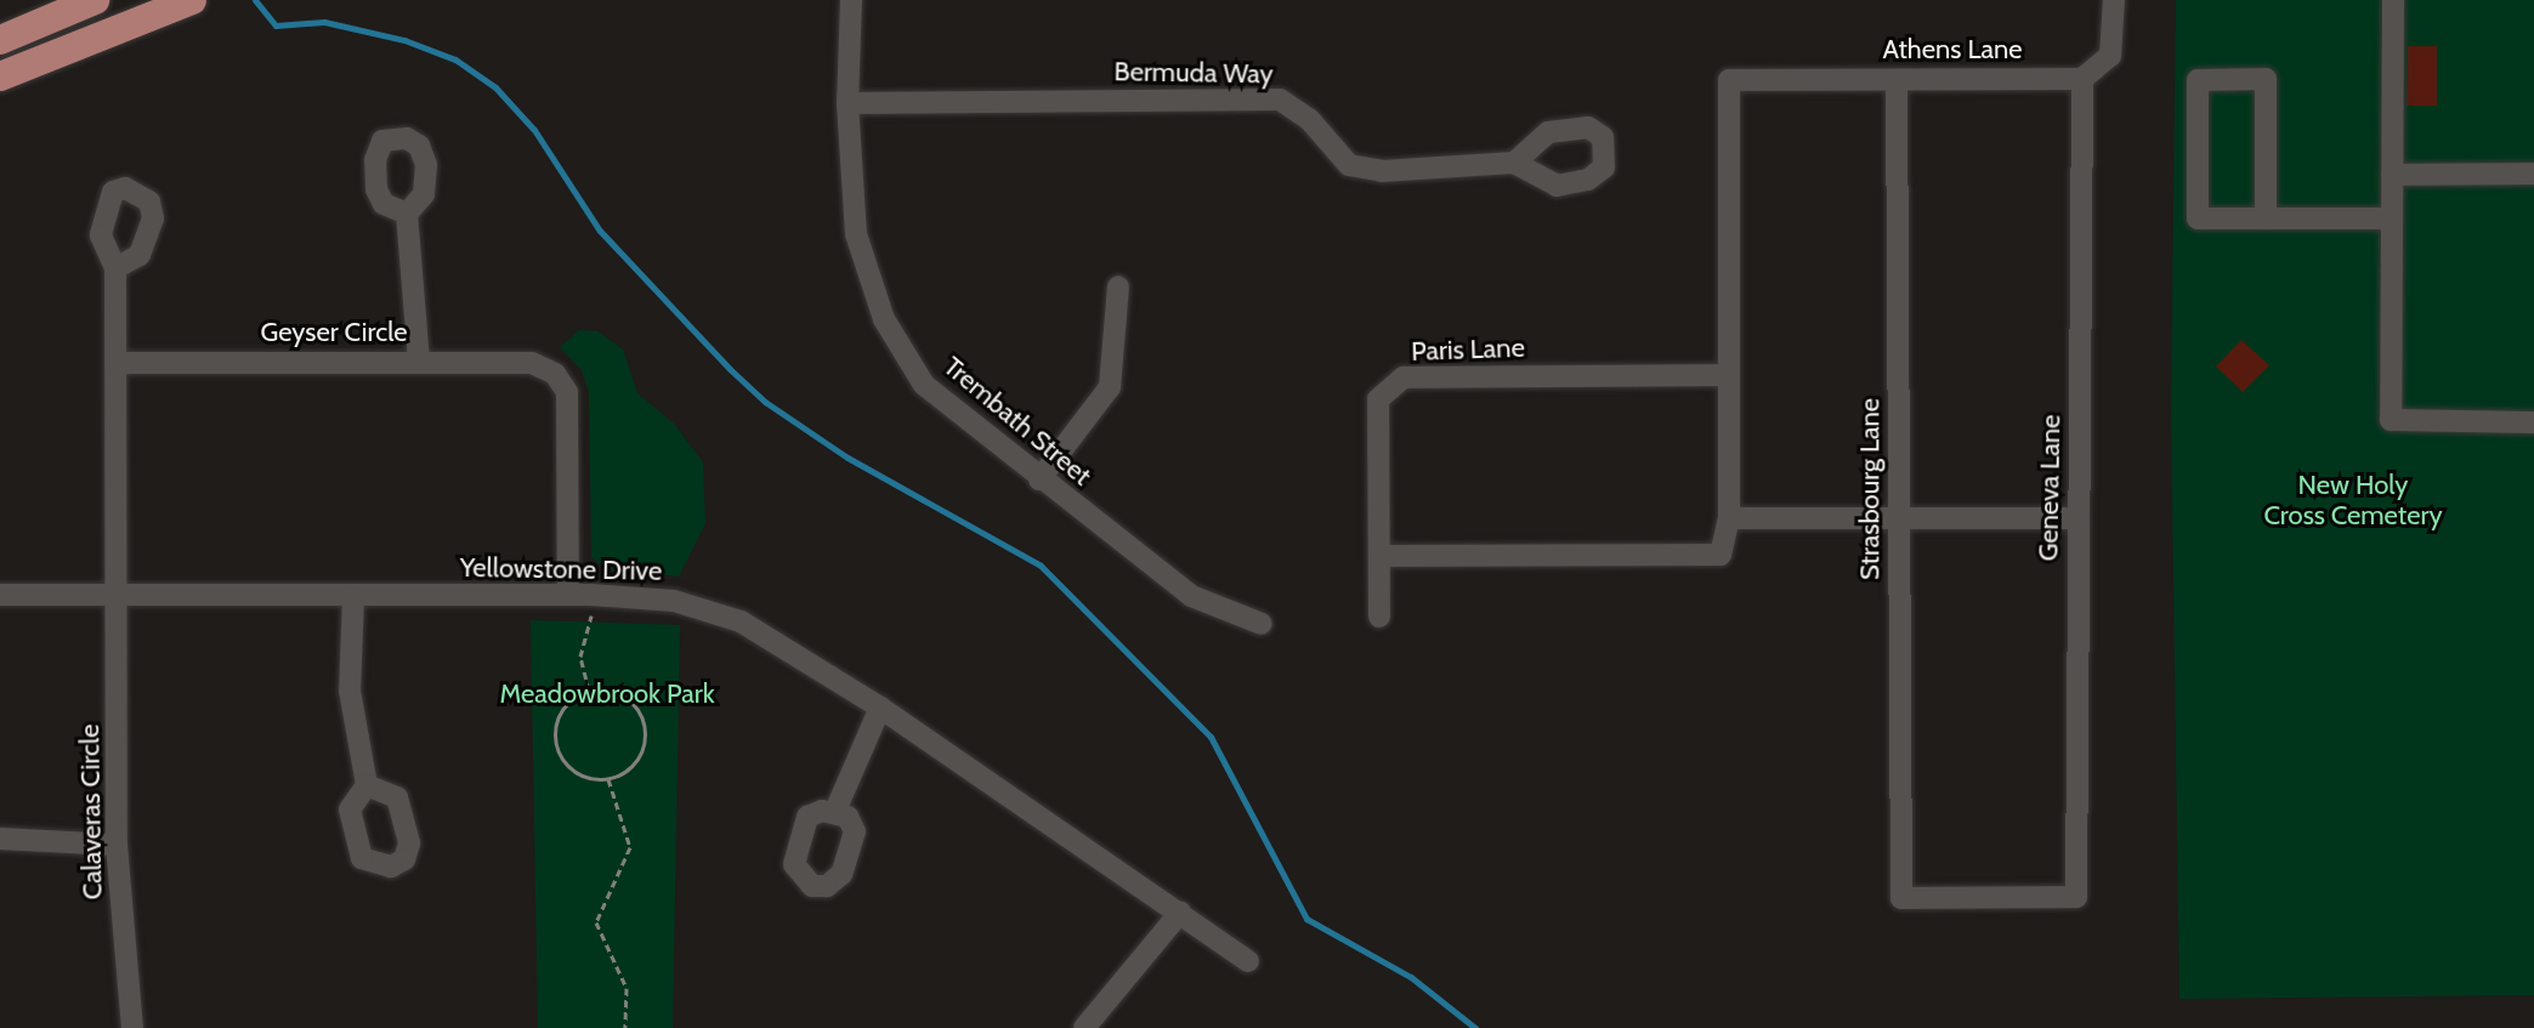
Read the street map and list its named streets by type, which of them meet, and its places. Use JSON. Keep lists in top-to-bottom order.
{
  "streets": {
    "street": [
      "Athens Lane",
      "Bermuda Way",
      "Geyser Circle",
      "Paris Lane",
      "Trembath Street",
      "Geneva Lane",
      "Strasbourg Lane",
      "Yellowstone Drive",
      "Calaveras Circle"
    ]
  },
  "crossings": [
    ["Athens Lane", "Paris Lane"],
    ["Athens Lane", "Geneva Lane"],
    ["Athens Lane", "Strasbourg Lane"],
    ["Bermuda Way", "Trembath Street"],
    ["Geyser Circle", "Yellowstone Drive"],
    ["Geneva Lane", "Strasbourg Lane"],
    ["Yellowstone Drive", "Calaveras Circle"]
  ],
  "parks": ["New Holy Cross Cemetery", "Meadowbrook Park"]
}
